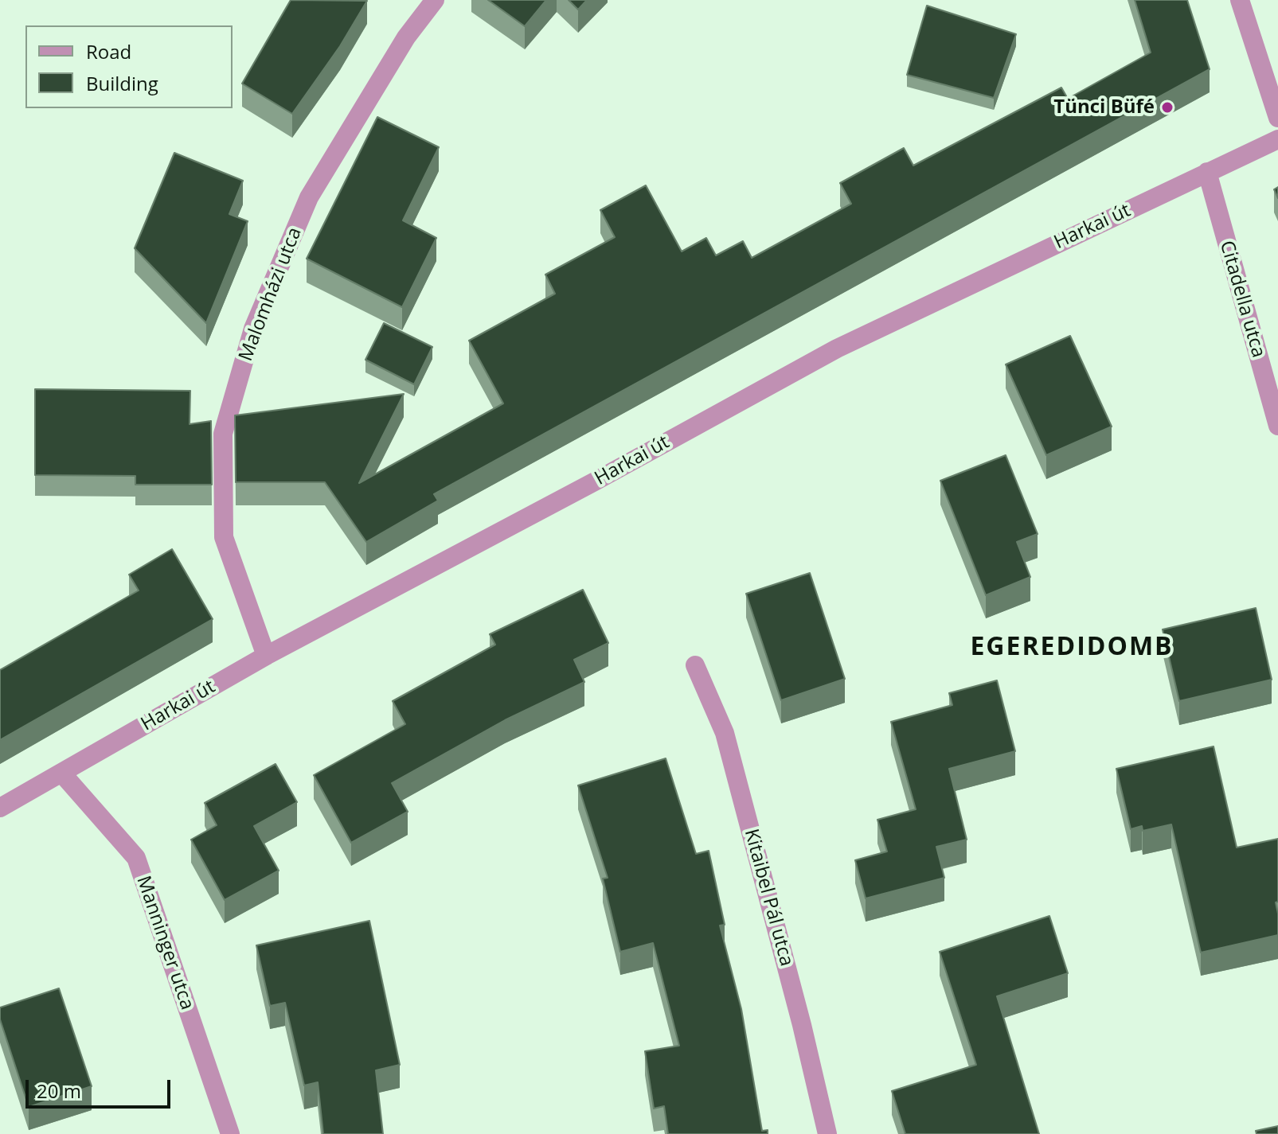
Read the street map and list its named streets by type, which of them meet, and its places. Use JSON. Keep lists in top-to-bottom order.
{
  "streets": {
    "street": [
      "Harkai út",
      "Malomházi utca",
      "Citadella utca",
      "Kitaibel Pál utca",
      "Manninger utca"
    ]
  },
  "crossings": [
    ["Harkai út", "Malomházi utca"],
    ["Harkai út", "Citadella utca"],
    ["Harkai út", "Manninger utca"]
  ],
  "districts": ["EGEREDIDOMB"],
  "places": ["Tünci Büfé"],
  "legend": ["Road", "Building"],
  "scale_bar": "20 m"
}
